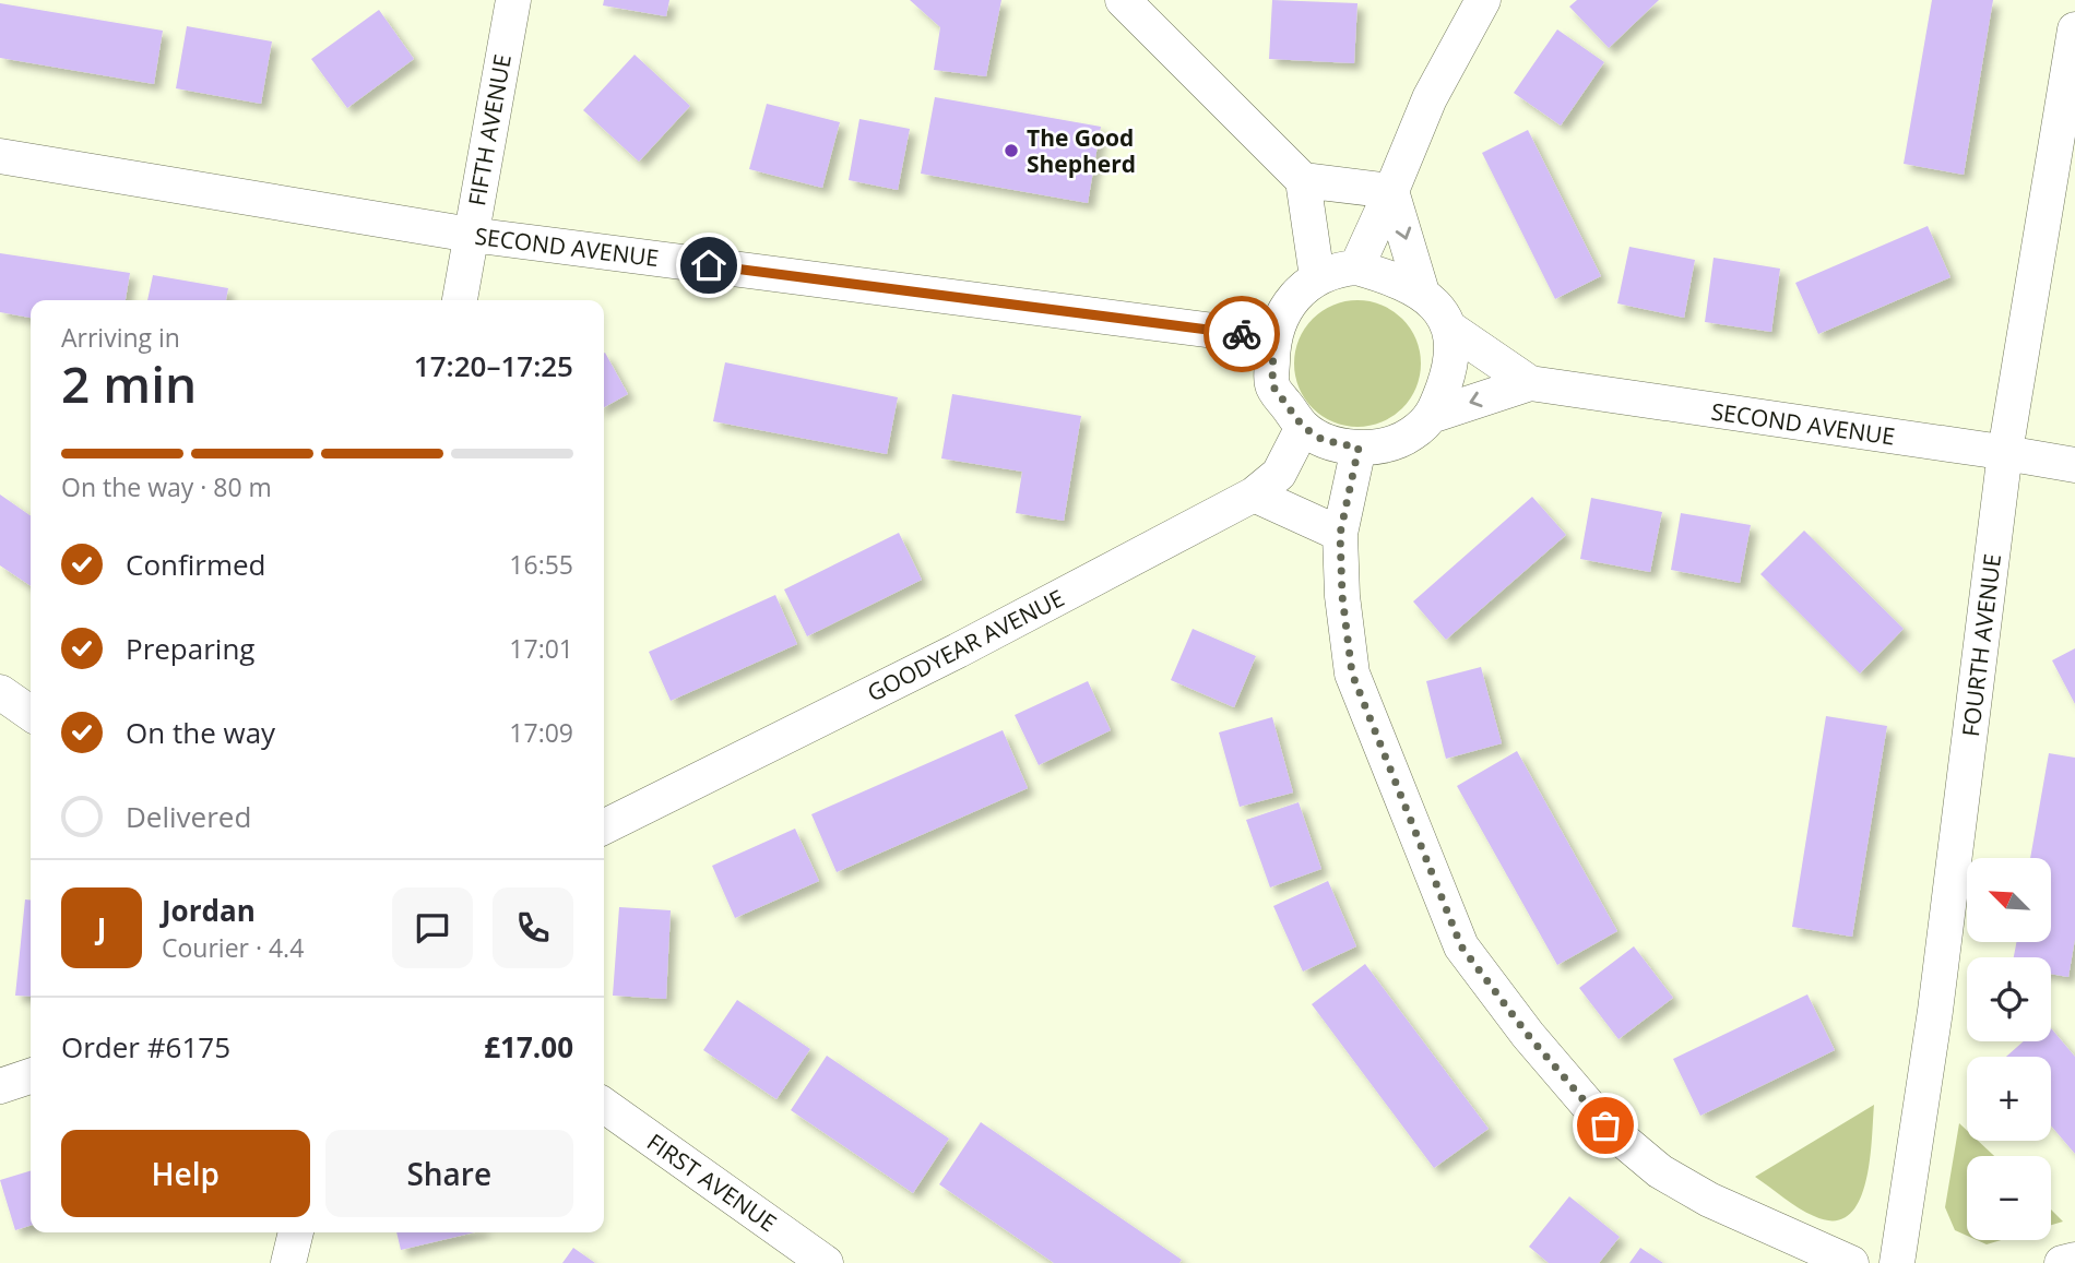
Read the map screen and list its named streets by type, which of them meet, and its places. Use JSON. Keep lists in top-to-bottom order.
{
  "streets": {
    "street": [
      "FIFTH AVENUE",
      "SECOND AVENUE",
      "GOODYEAR AVENUE",
      "FOURTH AVENUE",
      "FIRST AVENUE"
    ]
  },
  "crossings": [
    ["FIFTH AVENUE", "SECOND AVENUE"],
    ["SECOND AVENUE", "GOODYEAR AVENUE"],
    ["SECOND AVENUE", "FOURTH AVENUE"]
  ],
  "places": ["The Good Shepherd"],
  "north": "top left",
  "page": {
    "heading": ["2 min", "Arriving in", "17:20–17:25"],
    "panel": [
      "Jordan",
      "Courier · 4.4",
      "Order #6175",
      "£17.00"
    ],
    "bar": "On the way · 80 m",
    "list": [
      ["Confirmed", "16:55"],
      ["Preparing", "17:01"],
      ["On the way", "17:09"],
      "Delivered"
    ],
    "map_buttons": ["+", "−"],
    "round": "J",
    "buttons": ["Help", "Share"]
  }
}
